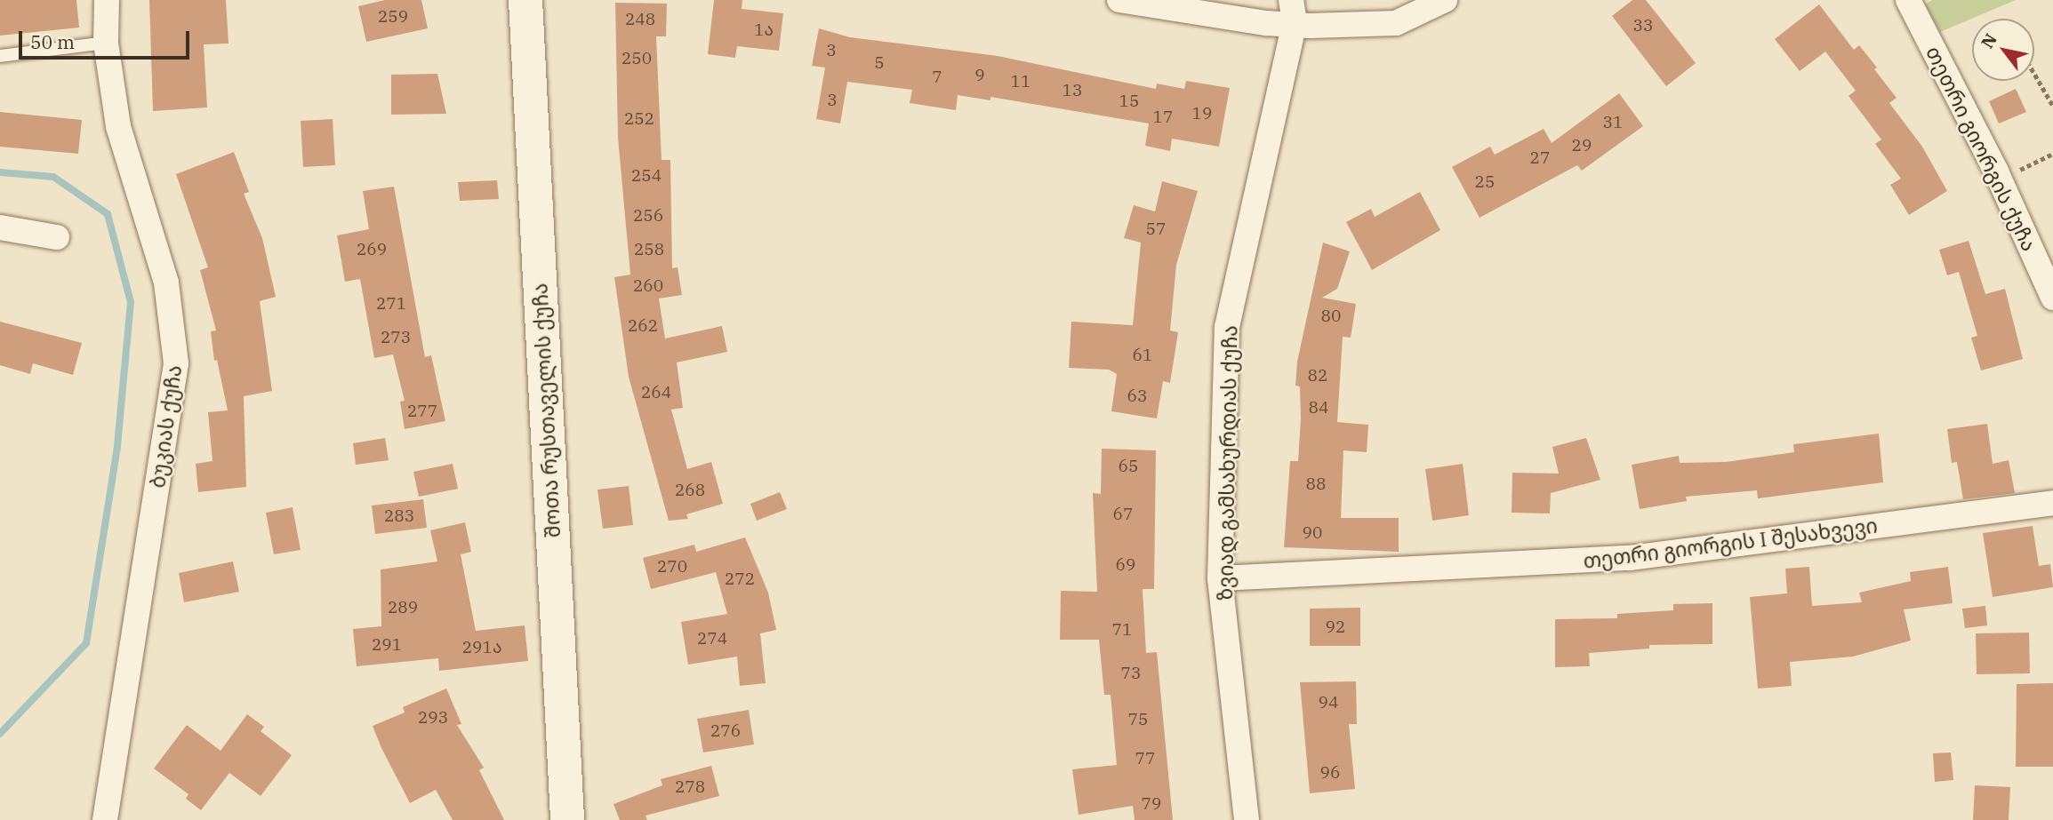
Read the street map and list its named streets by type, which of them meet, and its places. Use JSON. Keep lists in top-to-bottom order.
{
  "streets": {
    "main road": ["შოთა რუსთაველის ქუჩა"],
    "street": [
      "თეთრი გიორგის ქუჩა",
      "ბუკიას ქუჩა",
      "ზვიად გამსახურდიას ქუჩა",
      "თეთრი გიორგის I შესახვევი"
    ]
  },
  "crossings": [
    ["ზვიად გამსახურდიას ქუჩა", "თეთრი გიორგის I შესახვევი"]
  ],
  "house_numbers": [
    "259",
    "248",
    "33",
    "1ა",
    "3",
    "250",
    "5",
    "9",
    "7",
    "11",
    "13",
    "3",
    "15",
    "19",
    "17",
    "252",
    "31",
    "29",
    "27",
    "254",
    "25",
    "256",
    "57",
    "269",
    "258",
    "260",
    "271",
    "80",
    "262",
    "273",
    "61",
    "82",
    "264",
    "63",
    "84",
    "277",
    "65",
    "88",
    "268",
    "67",
    "283",
    "90",
    "69",
    "270",
    "272",
    "289",
    "92",
    "71",
    "274",
    "291",
    "291ა",
    "73",
    "94",
    "293",
    "75",
    "276",
    "77",
    "96",
    "278",
    "79"
  ],
  "scale_bar": "50 m",
  "north": "top left"
}
